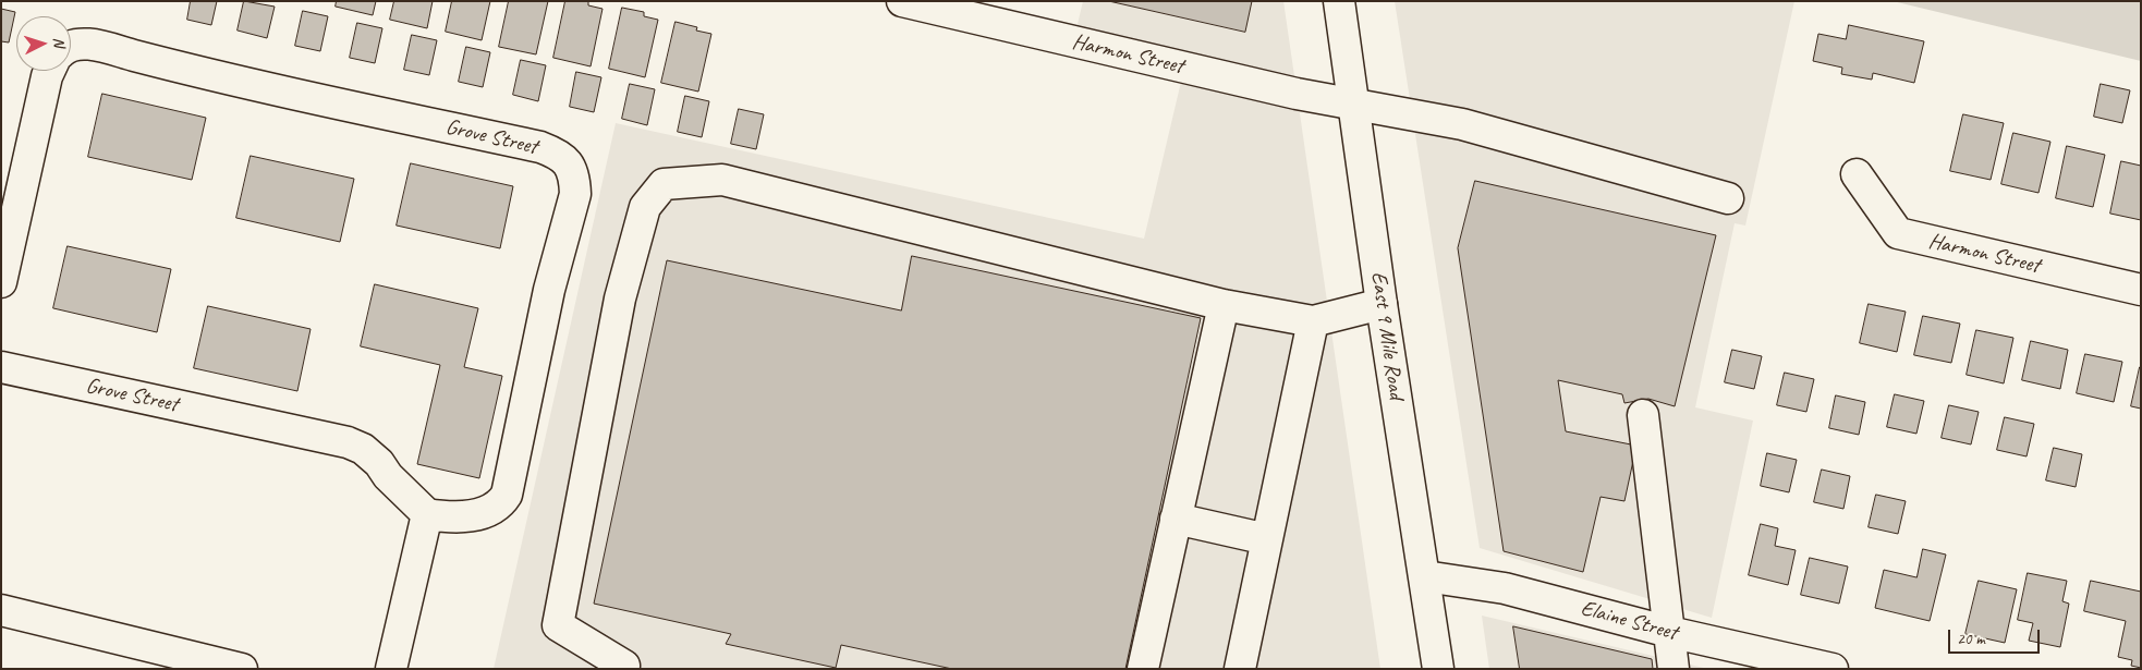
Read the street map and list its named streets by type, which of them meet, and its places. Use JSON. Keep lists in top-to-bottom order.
{
  "streets": {
    "street": [
      "Harmon Street",
      "Grove Street",
      "East 9 Mile Road",
      "Elaine Street"
    ]
  },
  "crossings": [
    ["Harmon Street", "East 9 Mile Road"],
    ["East 9 Mile Road", "Elaine Street"]
  ],
  "scale_bar": "20 m",
  "north": "right"
}
